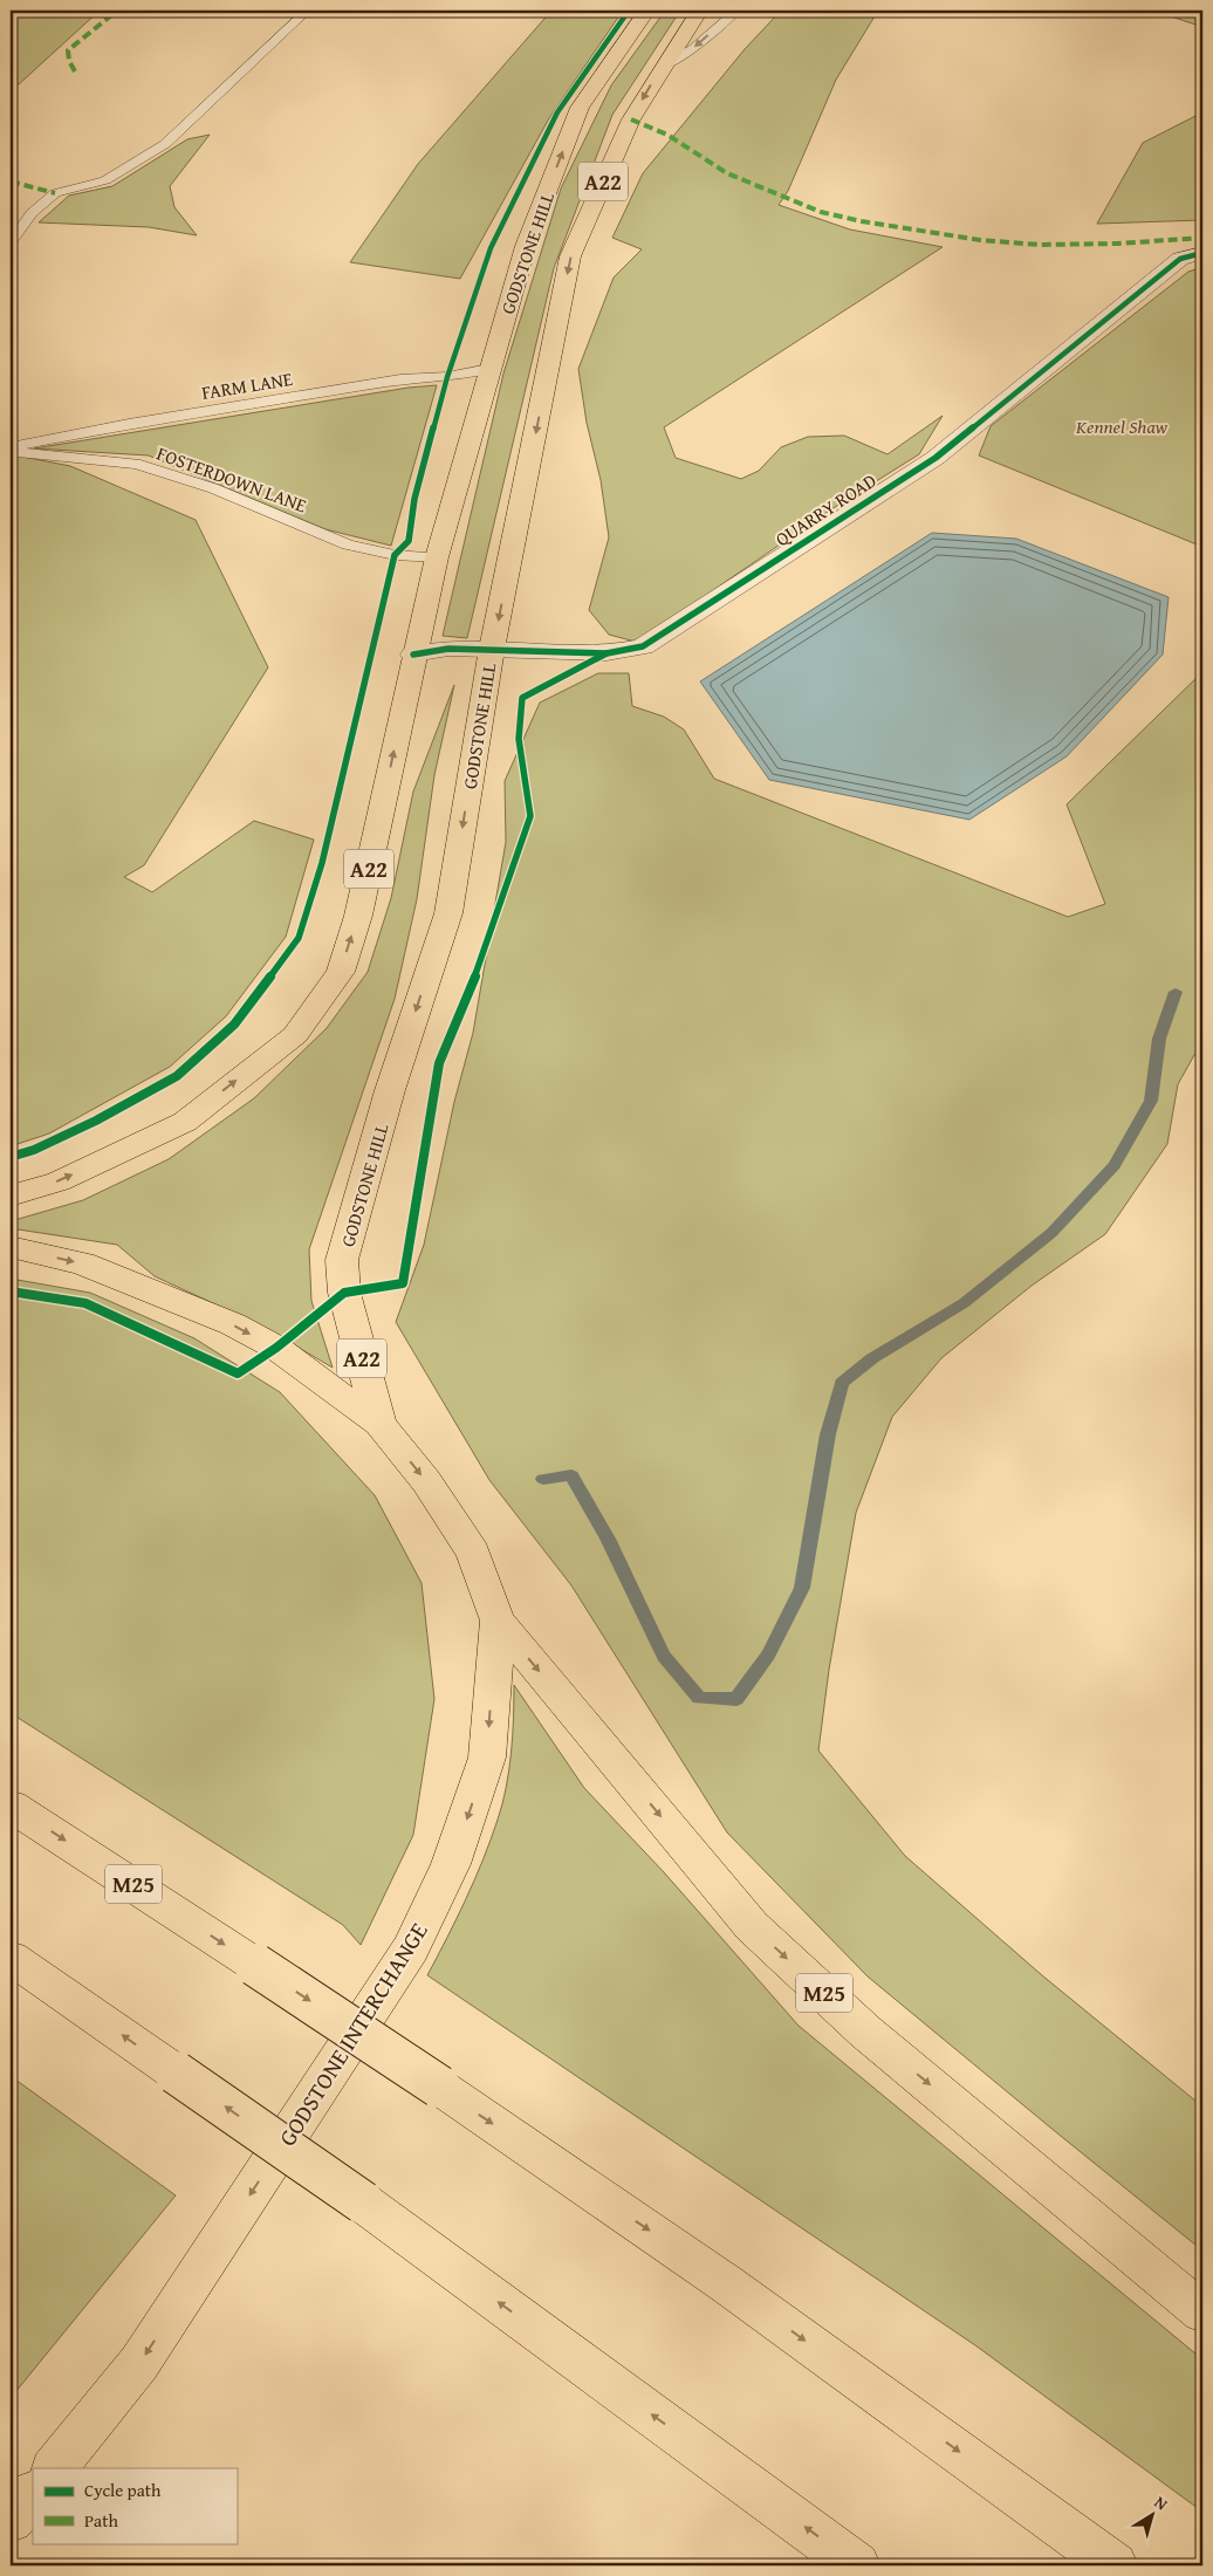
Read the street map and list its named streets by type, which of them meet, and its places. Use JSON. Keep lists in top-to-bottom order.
{
  "streets": {
    "highway": [
      "A22",
      "GODSTONE HILL",
      "M25",
      "GODSTONE INTERCHANGE"
    ],
    "street": ["QUARRY ROAD"],
    "lane": ["FARM LANE", "FOSTERDOWN LANE"]
  },
  "crossings": [
    ["GODSTONE HILL", "FARM LANE"],
    ["GODSTONE HILL", "FOSTERDOWN LANE"],
    ["GODSTONE HILL", "QUARRY ROAD"],
    ["GODSTONE HILL", "GODSTONE INTERCHANGE"],
    ["M25", "GODSTONE INTERCHANGE"]
  ],
  "parks": ["Kennel Shaw"],
  "legend": ["Cycle path", "Path"],
  "north": "top right"
}
